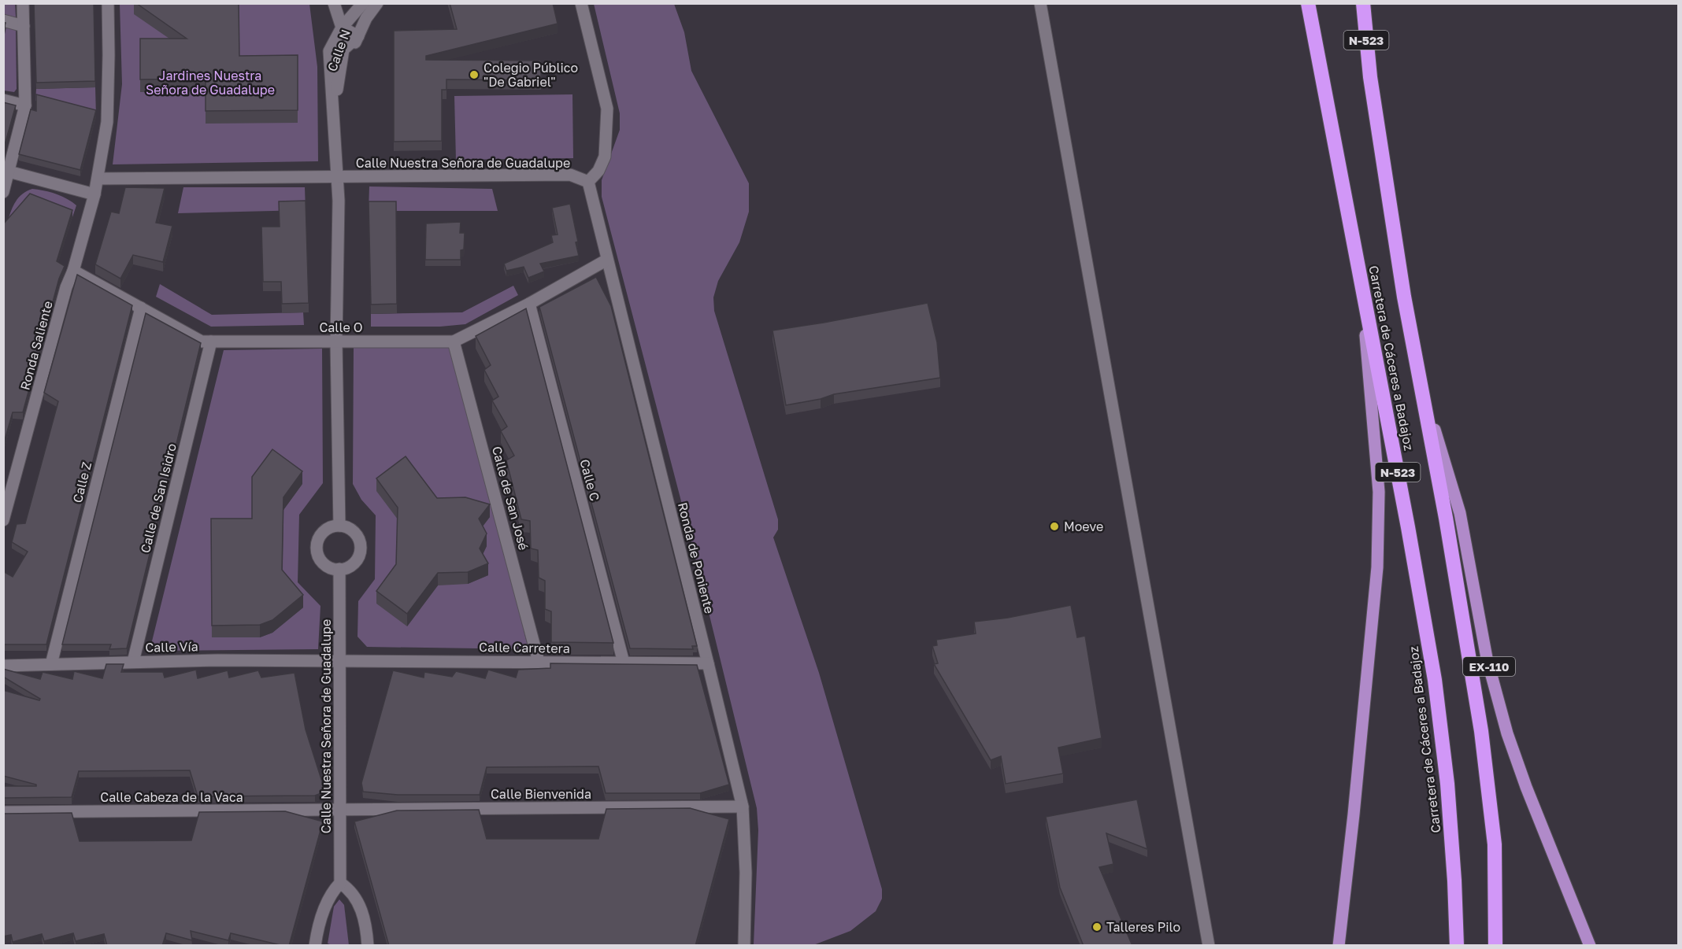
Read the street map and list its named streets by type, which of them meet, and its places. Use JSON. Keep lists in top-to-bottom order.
{
  "streets": {
    "highway": ["N-523", "Carretera de Cáceres a Badajoz"],
    "main road": ["EX-110"],
    "street": [
      "Calle N",
      "Calle Nuestra Señora de Guadalupe",
      "Calle O",
      "Ronda Saliente",
      "Calle C",
      "Calle Z",
      "Calle de San Isidro",
      "Calle de San José",
      "Ronda de Poniente",
      "Calle Vía",
      "Calle Carretera",
      "Calle Bienvenida",
      "Calle Cabeza de la Vaca"
    ]
  },
  "crossings": [
    ["Calle N", "Calle Nuestra Señora de Guadalupe"],
    ["Calle Nuestra Señora de Guadalupe", "Calle O"],
    ["Calle Nuestra Señora de Guadalupe", "Ronda Saliente"],
    ["Calle Nuestra Señora de Guadalupe", "Ronda de Poniente"],
    ["Calle Nuestra Señora de Guadalupe", "Calle Vía"],
    ["Calle Nuestra Señora de Guadalupe", "Calle Carretera"],
    ["Calle Nuestra Señora de Guadalupe", "Calle Bienvenida"],
    ["Calle Nuestra Señora de Guadalupe", "Calle Cabeza de la Vaca"],
    ["Calle O", "Ronda Saliente"],
    ["Calle O", "Calle C"],
    ["Calle O", "Calle Z"],
    ["Calle O", "Calle de San Isidro"],
    ["Calle O", "Calle de San José"],
    ["Calle O", "Ronda de Poniente"],
    ["Carretera de Cáceres a Badajoz", "EX-110"],
    ["Calle C", "Calle Carretera"],
    ["Calle Z", "Calle Vía"],
    ["Calle de San Isidro", "Calle Vía"],
    ["Calle de San José", "Calle Carretera"],
    ["Ronda de Poniente", "Calle Carretera"],
    ["Ronda de Poniente", "Calle Bienvenida"],
    ["Calle Vía", "Calle Carretera"],
    ["Calle Bienvenida", "Calle Cabeza de la Vaca"]
  ],
  "parks": ["Jardines Nuestra Señora de Guadalupe"],
  "places": ["Colegio Público \"De Gabriel\"", "Moeve", "Talleres Pilo"]
}
